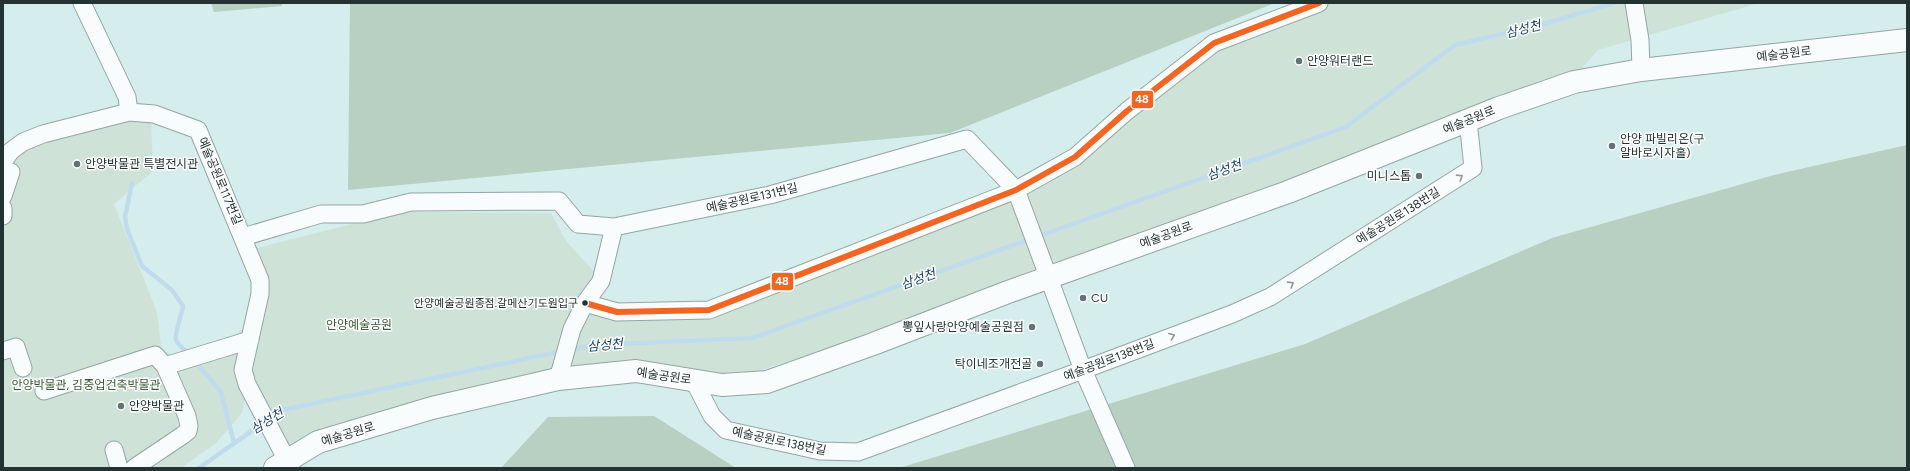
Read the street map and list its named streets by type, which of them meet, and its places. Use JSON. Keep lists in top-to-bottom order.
{
  "streets": {
    "street": [
      "예술공원로",
      "예술공원로117번길",
      "예술공원로131번길",
      "예술공원로138번길"
    ]
  },
  "crossings": [
    ["예술공원로", "예술공원로117번길"],
    ["예술공원로", "예술공원로138번길"],
    ["예술공원로117번길", "예술공원로131번길"]
  ],
  "one_way": ["예술공원로138번길"],
  "water": ["삼성천"],
  "parks": ["안양예술공원", "안양박물관, 김중업건축박물관"],
  "places": [
    "안양워터랜드",
    "안양 파빌리온(구 알바로시자홀)",
    "안양박물관 특별전시관",
    "미니스톱",
    "CU",
    "안양예술공원종점.갈메산기도원입구",
    "뽕잎사랑안양예술공원점",
    "탁이네조개전골",
    "안양박물관"
  ],
  "lines": ["transit line 48"]
}
